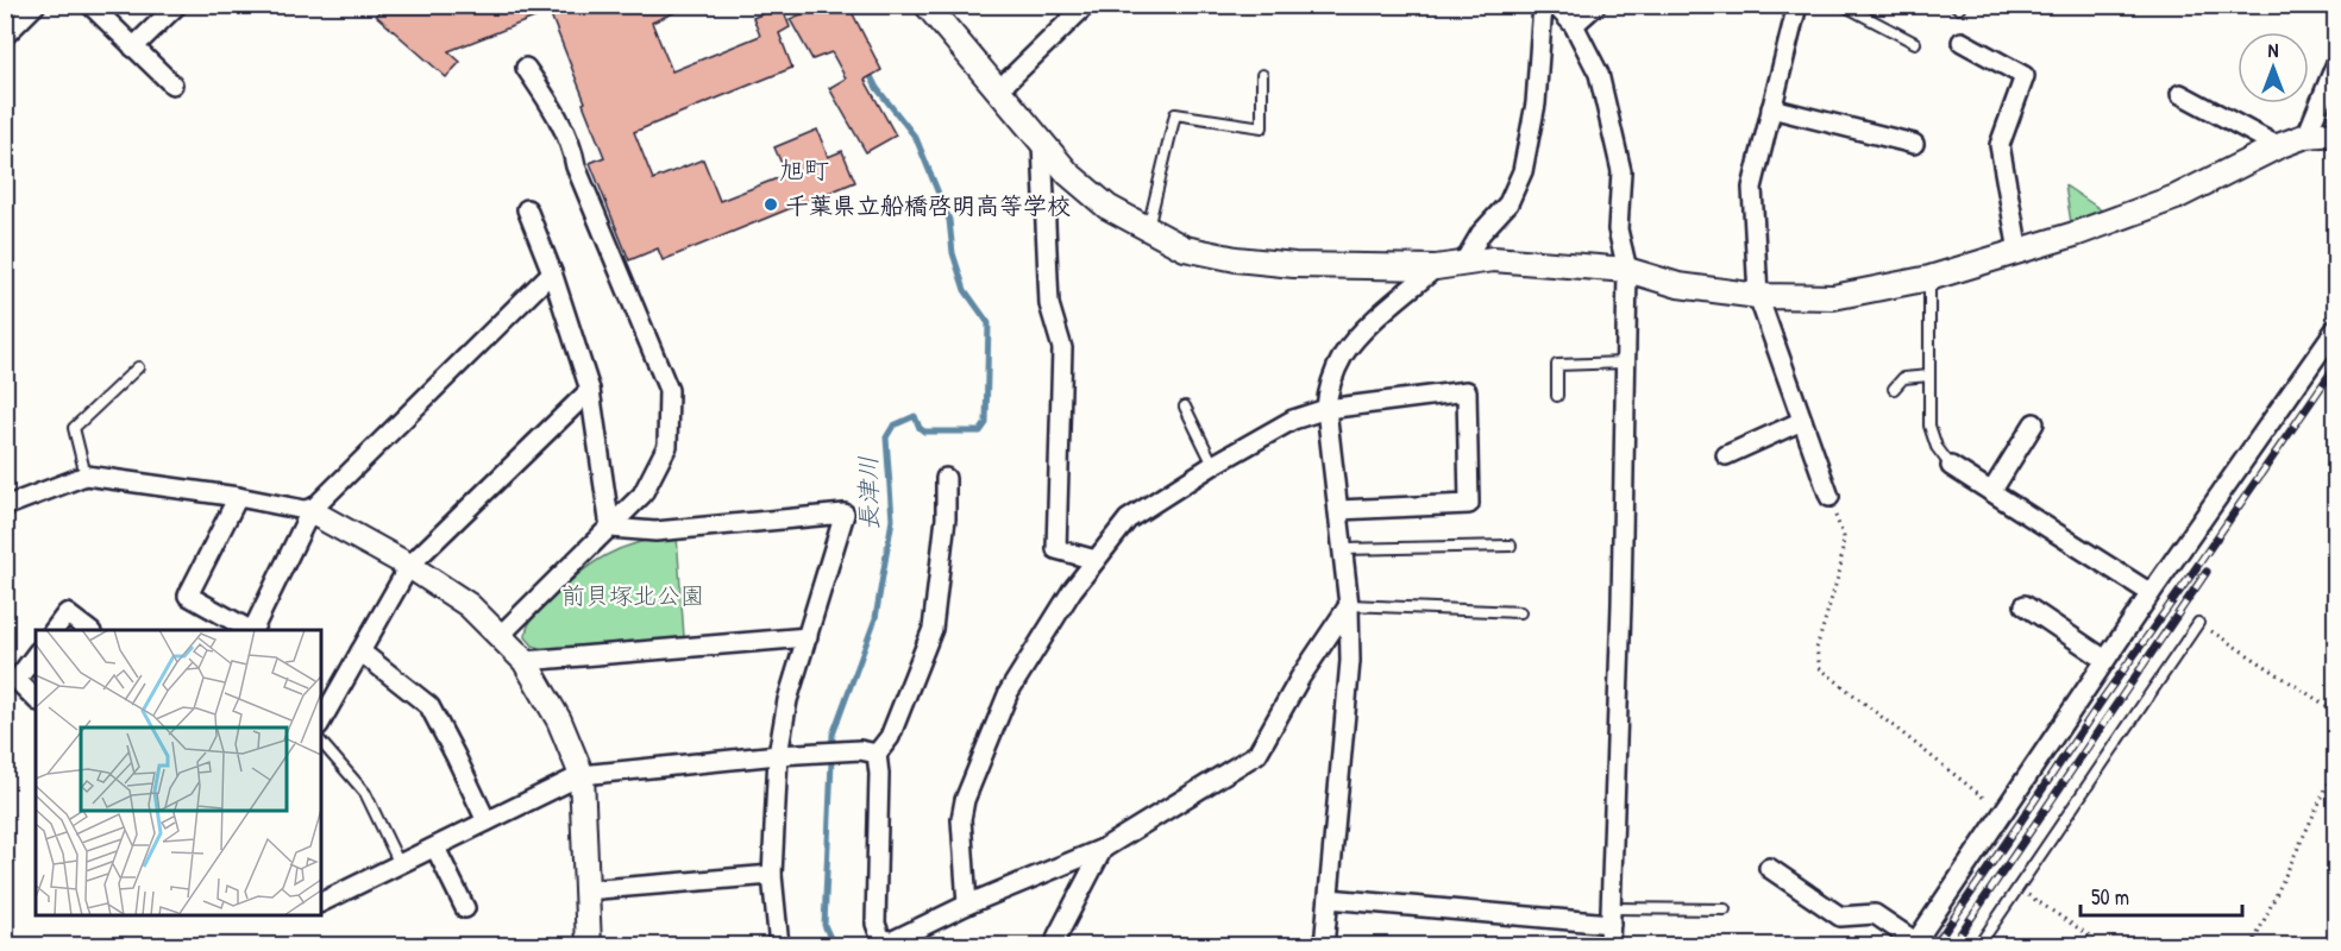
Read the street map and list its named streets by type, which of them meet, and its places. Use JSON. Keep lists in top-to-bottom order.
{
  "districts": ["旭町"],
  "water": ["長津川"],
  "parks": ["前貝塚北公園"],
  "places": ["千葉県立船橋啓明高等学校"],
  "scale_bar": "50 m",
  "north": "top"
}
